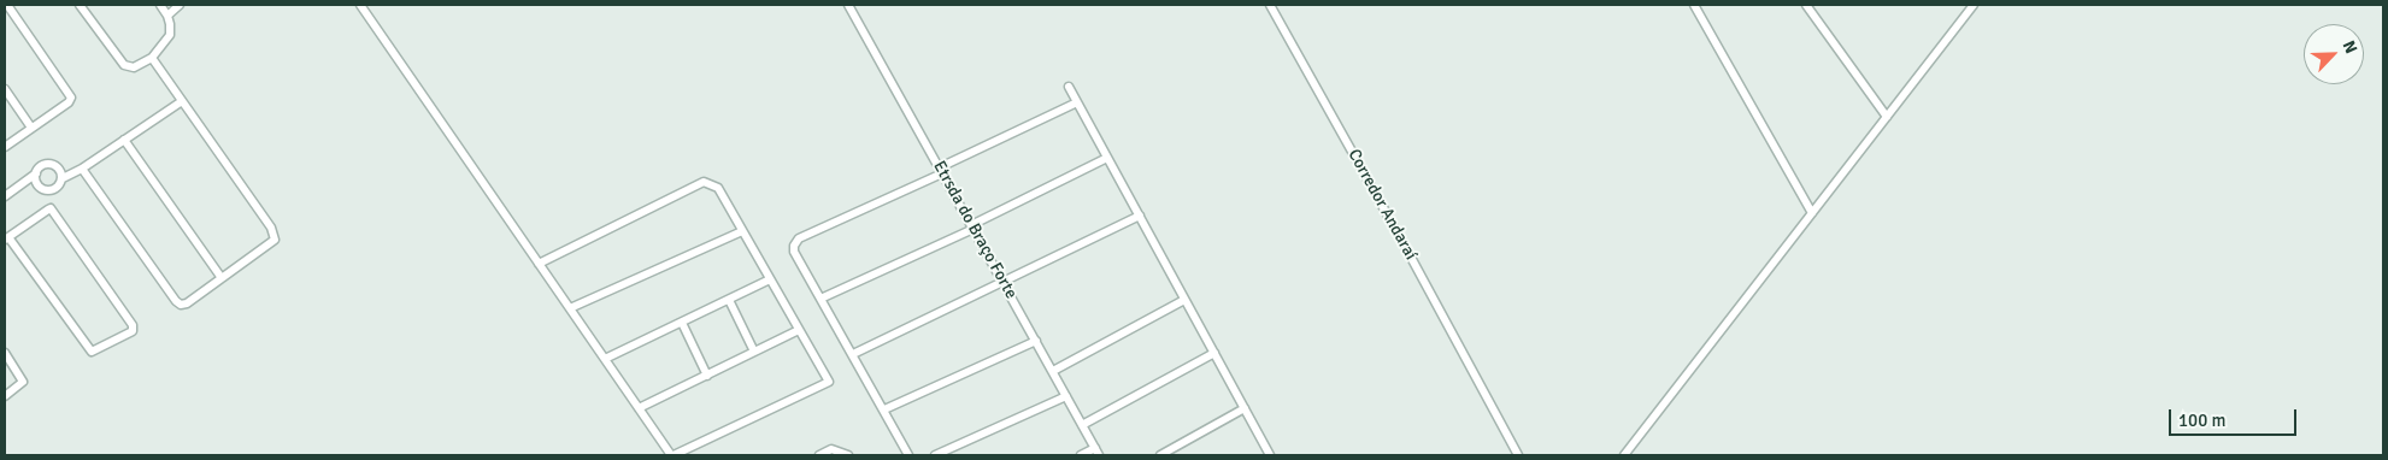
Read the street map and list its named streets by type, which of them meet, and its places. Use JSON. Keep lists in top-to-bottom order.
{
  "streets": {
    "street": ["Corredor Andaraí", "Etrsda do Braço Forte"]
  },
  "scale_bar": "100 m",
  "north": "top right"
}
